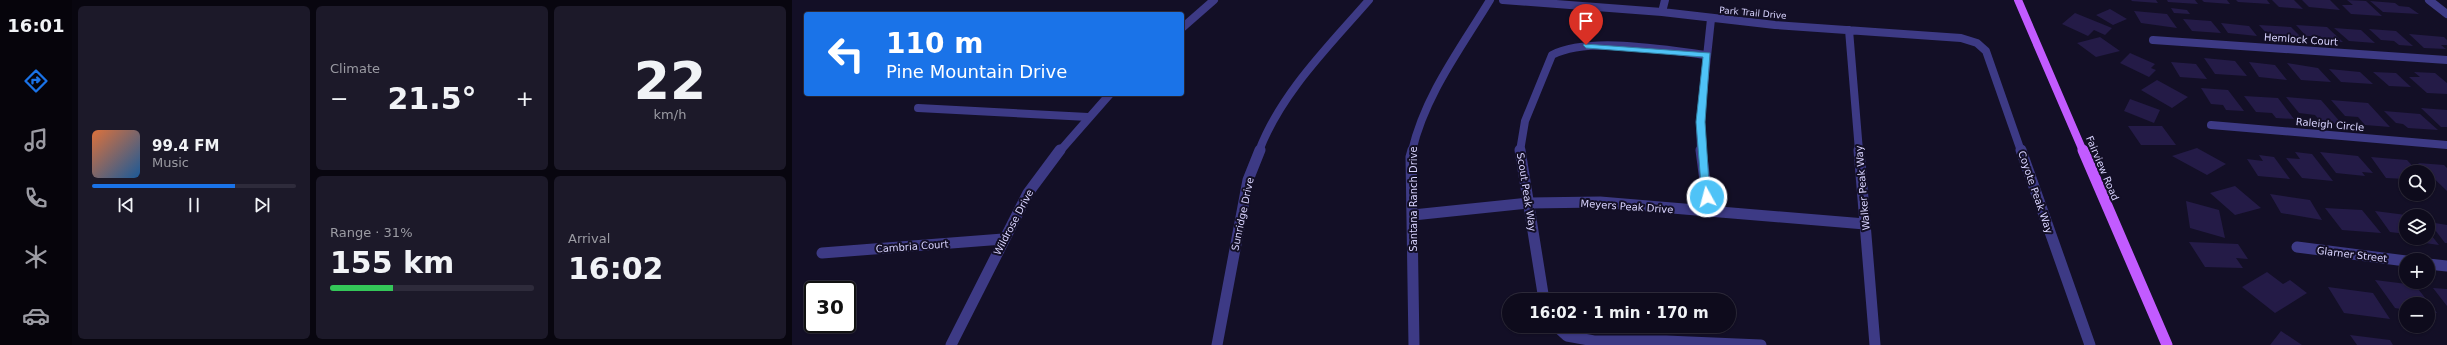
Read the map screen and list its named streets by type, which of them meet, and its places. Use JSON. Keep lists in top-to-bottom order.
{
  "streets": {
    "main road": ["Fairview Road"],
    "street": [
      "Park Trail Drive",
      "Hemlock Court",
      "Raleigh Circle",
      "Walker Peak Way",
      "Scout Peak Way",
      "Coyote Peak Way",
      "Santana Ranch Drive",
      "Meyers Peak Drive",
      "Sunridge Drive",
      "Wildrose Drive",
      "Cambria Court",
      "Glarner Street"
    ]
  },
  "crossings": [
    ["Park Trail Drive", "Walker Peak Way"],
    ["Park Trail Drive", "Coyote Peak Way"],
    ["Walker Peak Way", "Meyers Peak Drive"],
    ["Scout Peak Way", "Meyers Peak Drive"],
    ["Santana Ranch Drive", "Meyers Peak Drive"],
    ["Wildrose Drive", "Cambria Court"]
  ],
  "page": {
    "tabs": "16:01",
    "tile": [
      "Climate",
      ["22", "km/h"],
      ["Range · 31%", "155 km"],
      ["Arrival", "16:02"]
    ],
    "turn": ["110 m", "Pine Mountain Drive"],
    "heat": ["−", "21.5°", "+"],
    "song": ["99.4 FM", "Music"],
    "map_buttons": ["+", "−"],
    "limit": "30",
    "trip": "16:02 · 1 min · 170 m"
  }
}
